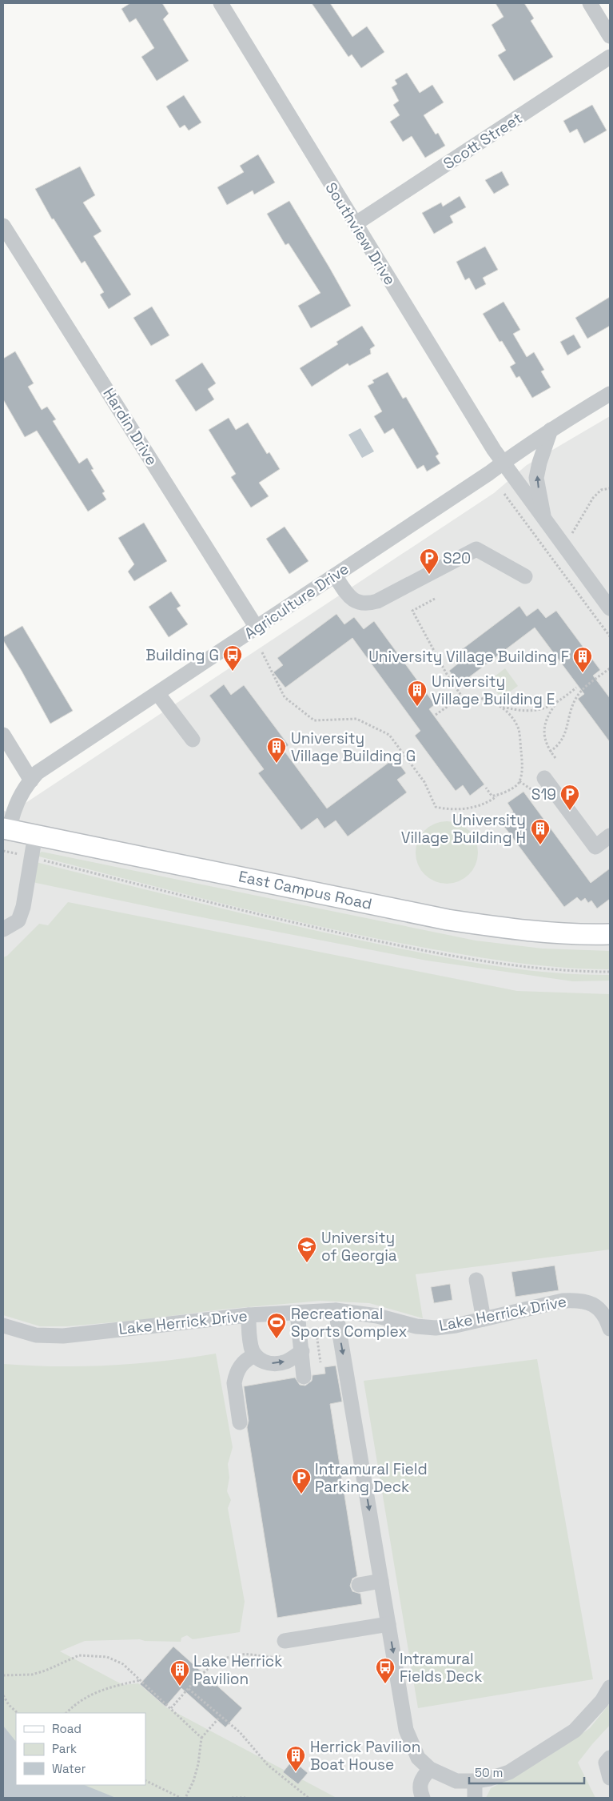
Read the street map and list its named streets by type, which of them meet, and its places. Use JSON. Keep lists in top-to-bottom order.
{
  "streets": {
    "main road": ["East Campus Road"],
    "street": [
      "Scott Street",
      "Southview Drive",
      "Hardin Drive",
      "Agriculture Drive",
      "Lake Herrick Drive"
    ]
  },
  "crossings": [
    ["Scott Street", "Southview Drive"],
    ["Southview Drive", "Agriculture Drive"],
    ["Hardin Drive", "Agriculture Drive"],
    ["Agriculture Drive", "East Campus Road"]
  ],
  "places": {
    "parking": ["S20", "S19", "Intramural Field Parking Deck"],
    "bus stop": ["Building G", "Intramural Fields Deck"],
    "building": [
      "University Village Building F",
      "University Village Building E",
      "University Village Building G",
      "University Village Building H",
      "Lake Herrick Pavilion",
      "Herrick Pavilion Boat House"
    ],
    "school or university": ["University of Georgia"],
    "sports": ["Recreational Sports Complex"]
  },
  "legend": ["Road", "Park", "Water"],
  "scale_bar": "50 m"
}
